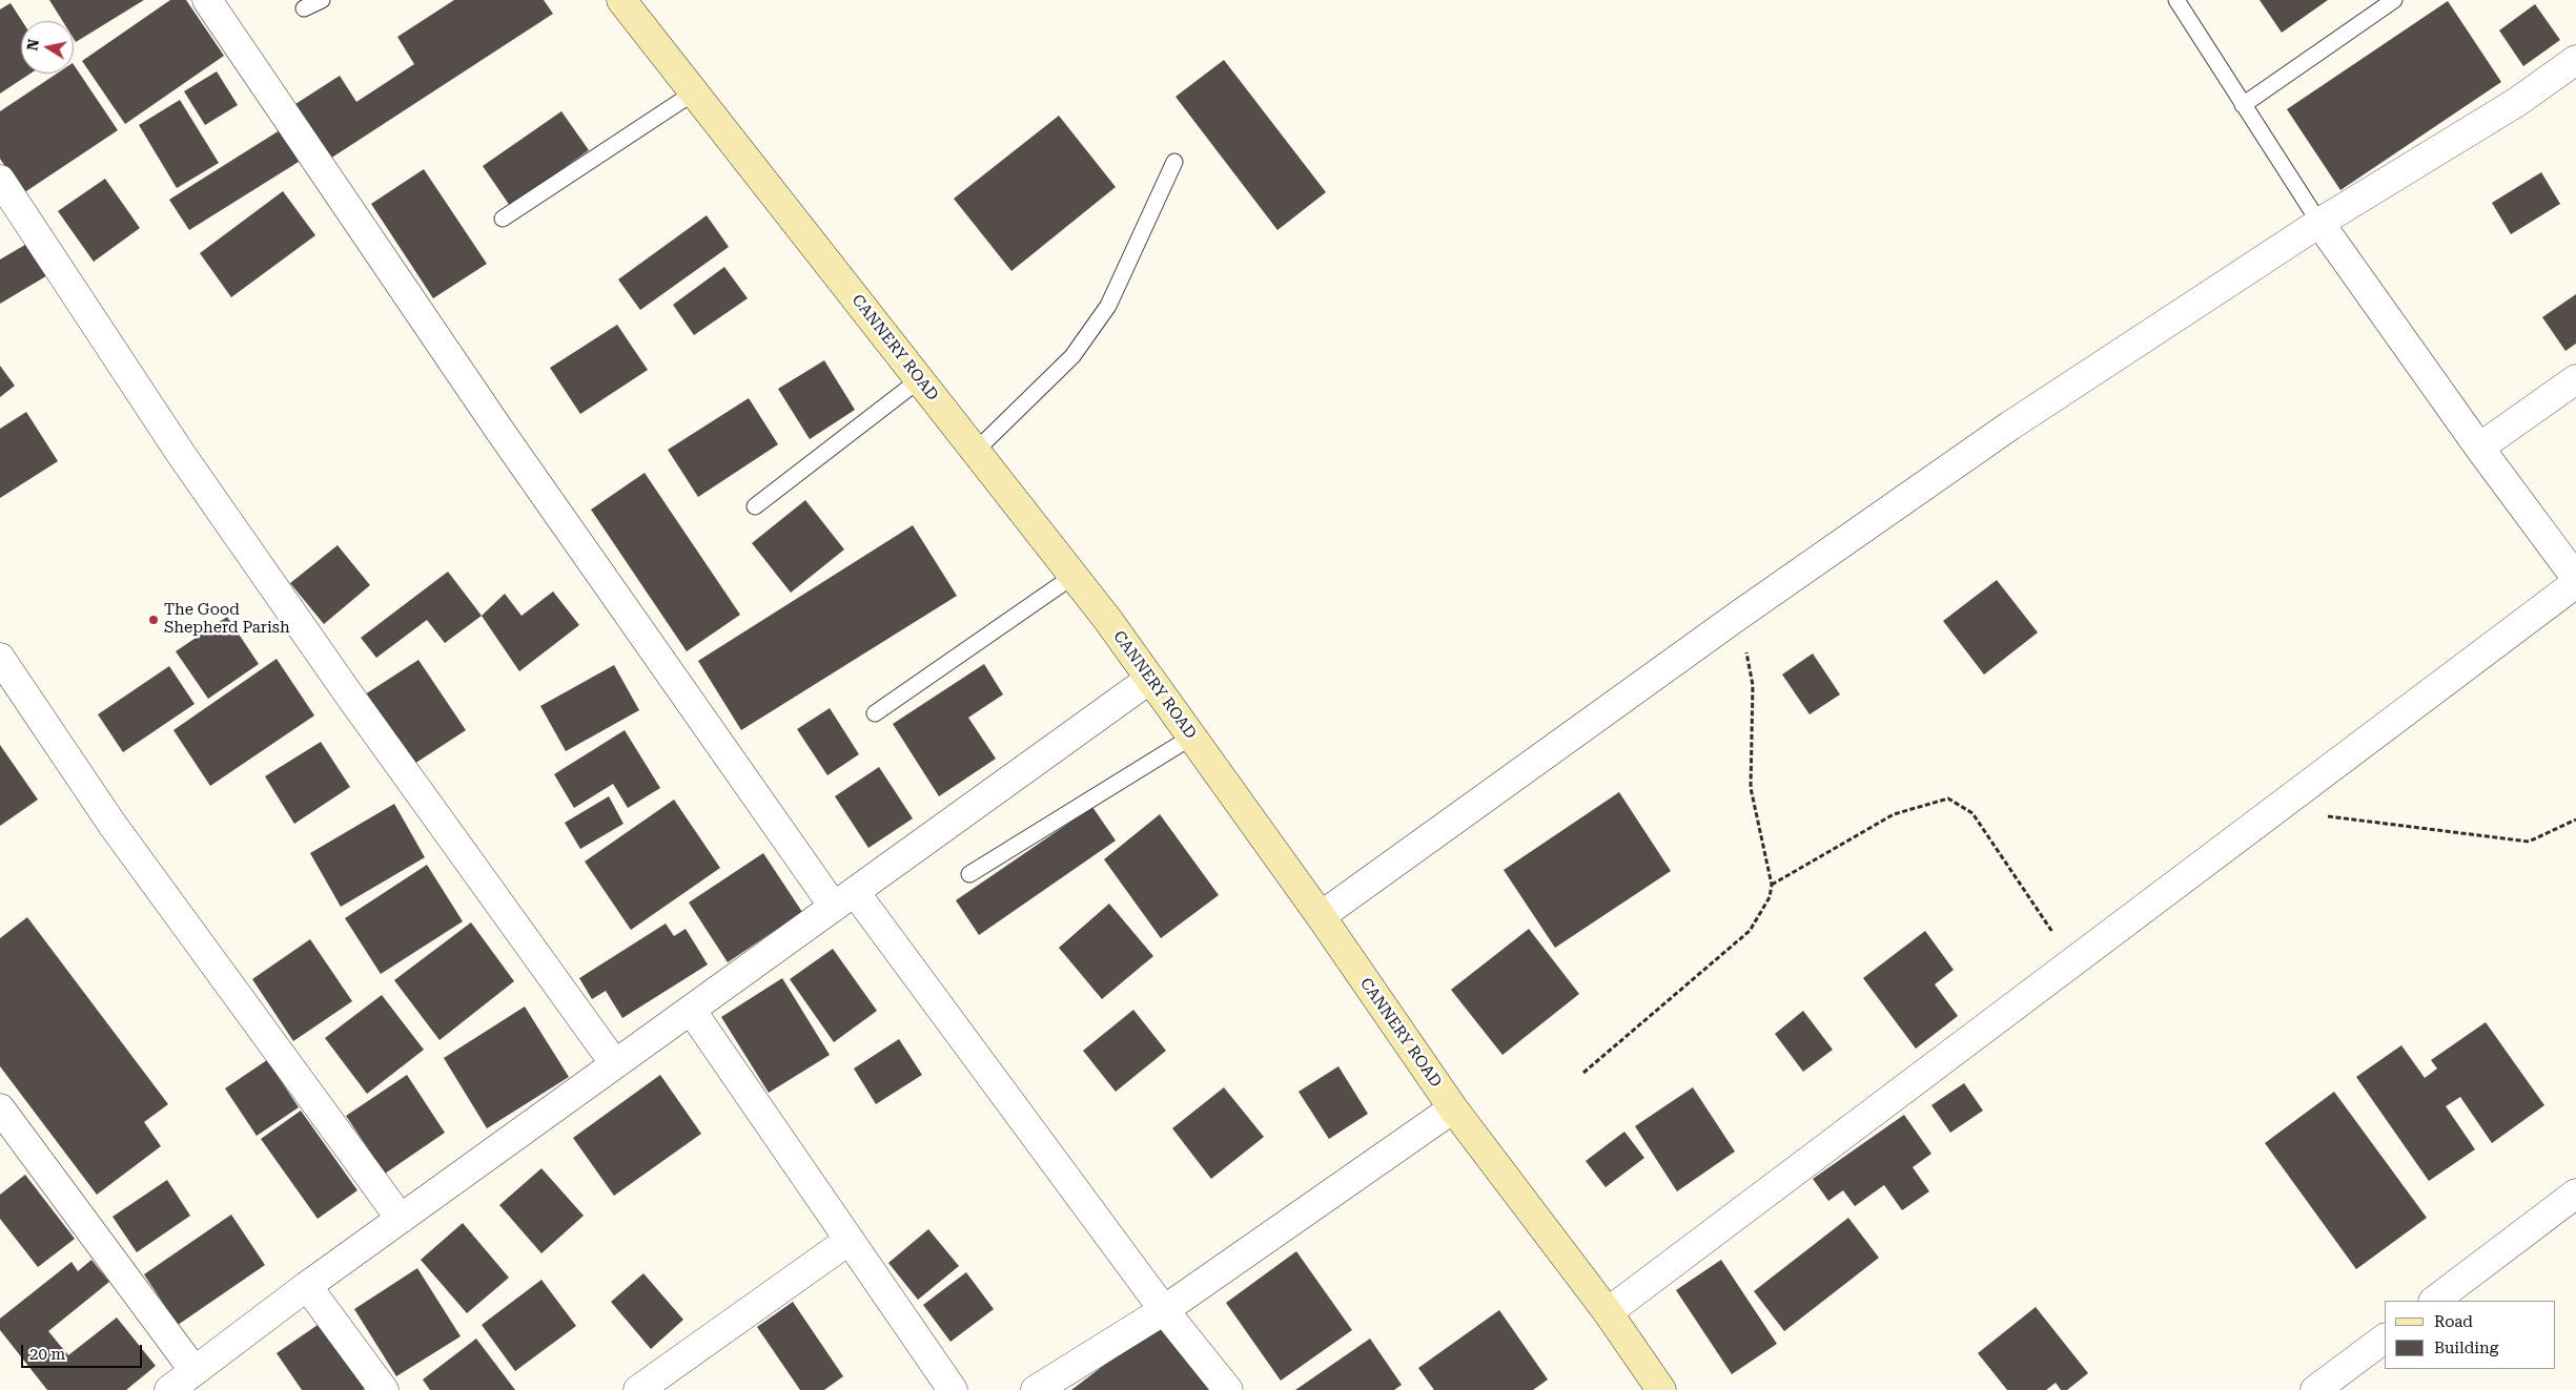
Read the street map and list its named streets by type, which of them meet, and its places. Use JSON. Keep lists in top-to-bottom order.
{
  "streets": {
    "main road": ["CANNERY ROAD"]
  },
  "places": ["The Good Shepherd Parish"],
  "legend": ["Road", "Building"],
  "scale_bar": "20 m",
  "north": "left"
}
